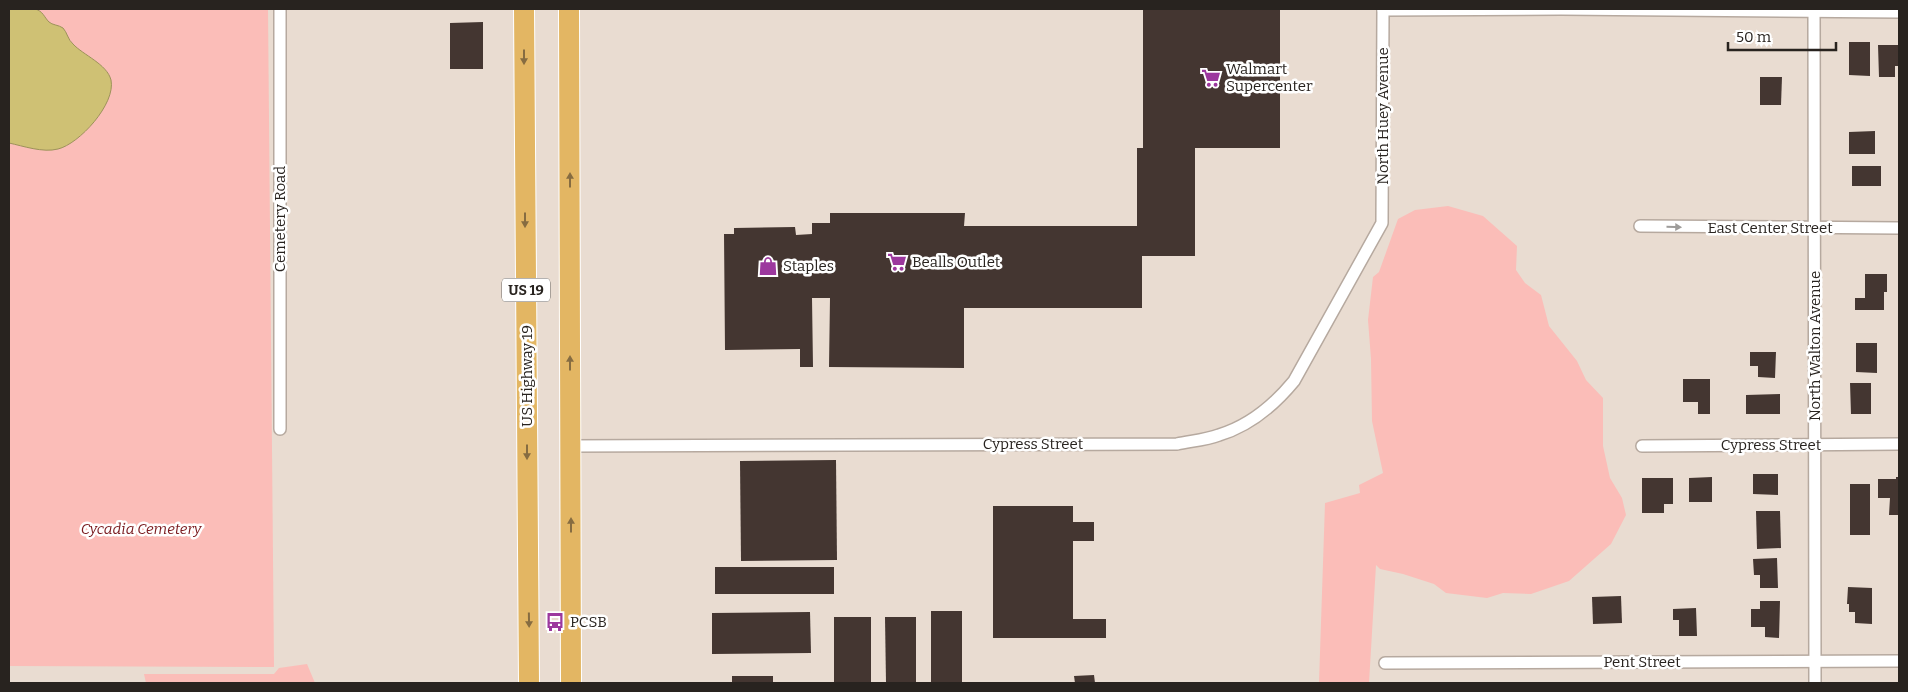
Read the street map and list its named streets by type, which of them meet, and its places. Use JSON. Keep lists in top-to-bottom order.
{
  "streets": {
    "highway": ["US 19", "US Highway 19"],
    "street": [
      "North Huey Avenue",
      "Cemetery Road",
      "East Center Street",
      "North Walton Avenue",
      "Cypress Street",
      "Pent Street"
    ]
  },
  "crossings": [
    ["North Huey Avenue", "Cypress Street"],
    ["East Center Street", "North Walton Avenue"],
    ["US 19", "Cypress Street"],
    ["North Walton Avenue", "Cypress Street"],
    ["North Walton Avenue", "Pent Street"]
  ],
  "one_way": ["East Center Street"],
  "parks": ["Cycadia Cemetery"],
  "places": {
    "supermarket": ["Walmart Supercenter", "Bealls Outlet"],
    "shop": ["Staples"],
    "bus stop": ["PCSB"]
  },
  "scale_bar": "50 m"
}
